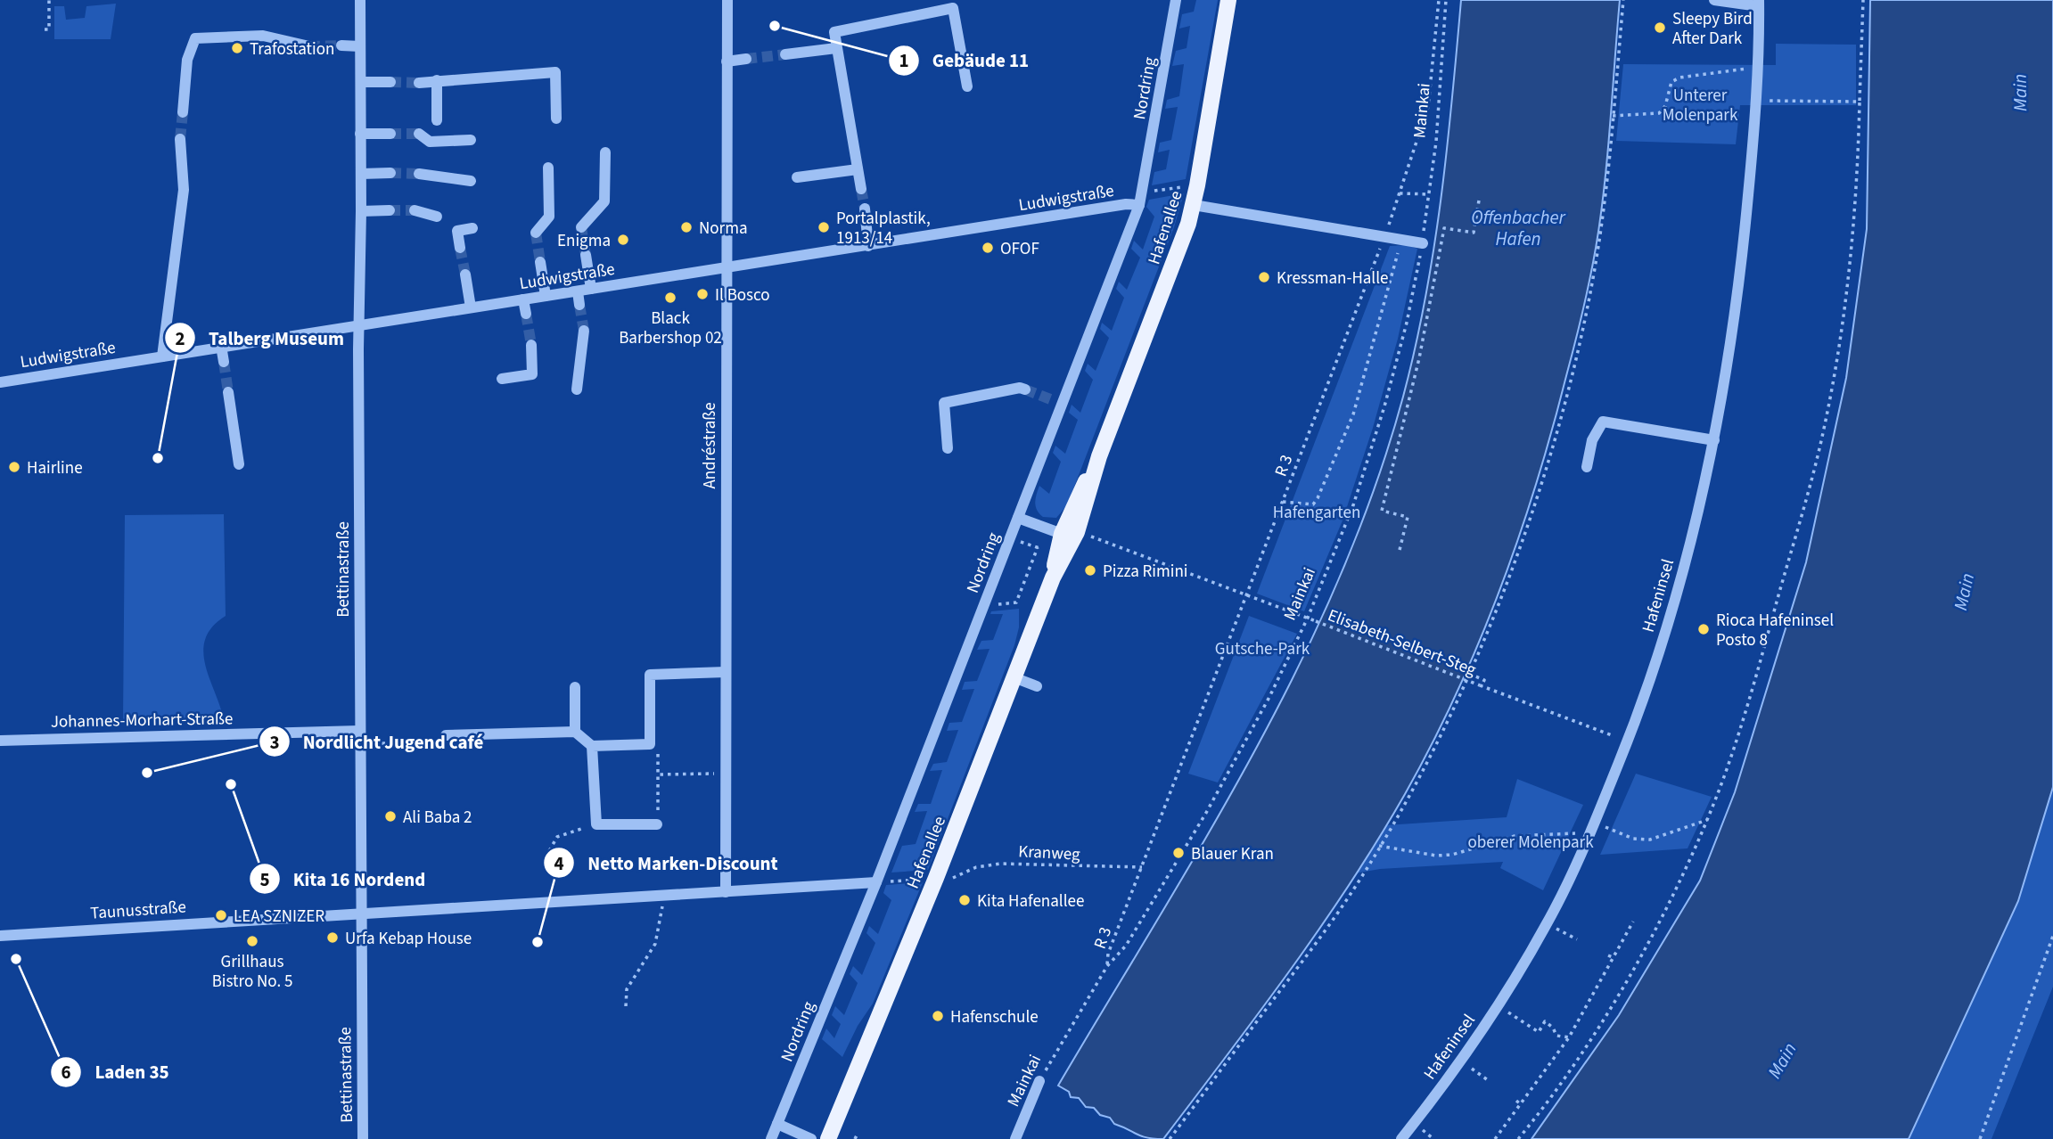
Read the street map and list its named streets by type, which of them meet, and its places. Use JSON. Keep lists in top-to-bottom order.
{
  "streets": {
    "main road": ["Hafenallee"],
    "street": [
      "Nordring",
      "Mainkai",
      "Ludwigstraße",
      "Andréstraße",
      "Bettinastraße",
      "Hafeninsel",
      "Johannes-Morhart-Straße",
      "Taunusstraße"
    ],
    "path": ["R 3", "Elisabeth-Selbert-Steg", "Kranweg"]
  },
  "crossings": [
    ["Nordring", "Ludwigstraße"],
    ["Nordring", "Taunusstraße"],
    ["Mainkai", "R 3"],
    ["Mainkai", "Elisabeth-Selbert-Steg"],
    ["Ludwigstraße", "Andréstraße"],
    ["Ludwigstraße", "Bettinastraße"],
    ["Andréstraße", "Taunusstraße"],
    ["R 3", "Elisabeth-Selbert-Steg"],
    ["R 3", "Kranweg"],
    ["Bettinastraße", "Johannes-Morhart-Straße"],
    ["Bettinastraße", "Taunusstraße"],
    ["Hafeninsel", "Elisabeth-Selbert-Steg"]
  ],
  "water": ["Main", "Offenbacher Hafen"],
  "parks": [
    "Unterer Molenpark",
    "Hafengarten",
    "Gutsche-Park",
    "oberer Molenpark"
  ],
  "places": [
    "Gebäude 11",
    "Sleepy Bird After Dark",
    "Trafostation",
    "Norma",
    "Portalplastik, 1913/14",
    "Enigma",
    "OFOF",
    "Kressman-Halle",
    "Il Bosco",
    "Black Barbershop 02",
    "Talberg Museum",
    "Hairline",
    "Pizza Rimini",
    "Rioca Hafeninsel Posto 8",
    "Nordlicht Jugend café",
    "Kita 16 Nordend",
    "Ali Baba 2",
    "Blauer Kran",
    "Kita Hafenallee",
    "LEA SZNIZER",
    "Urfa Kebap House",
    "Grillhaus Bistro No. 5",
    "Netto Marken-Discount",
    "Laden 35",
    "Hafenschule"
  ]
}
